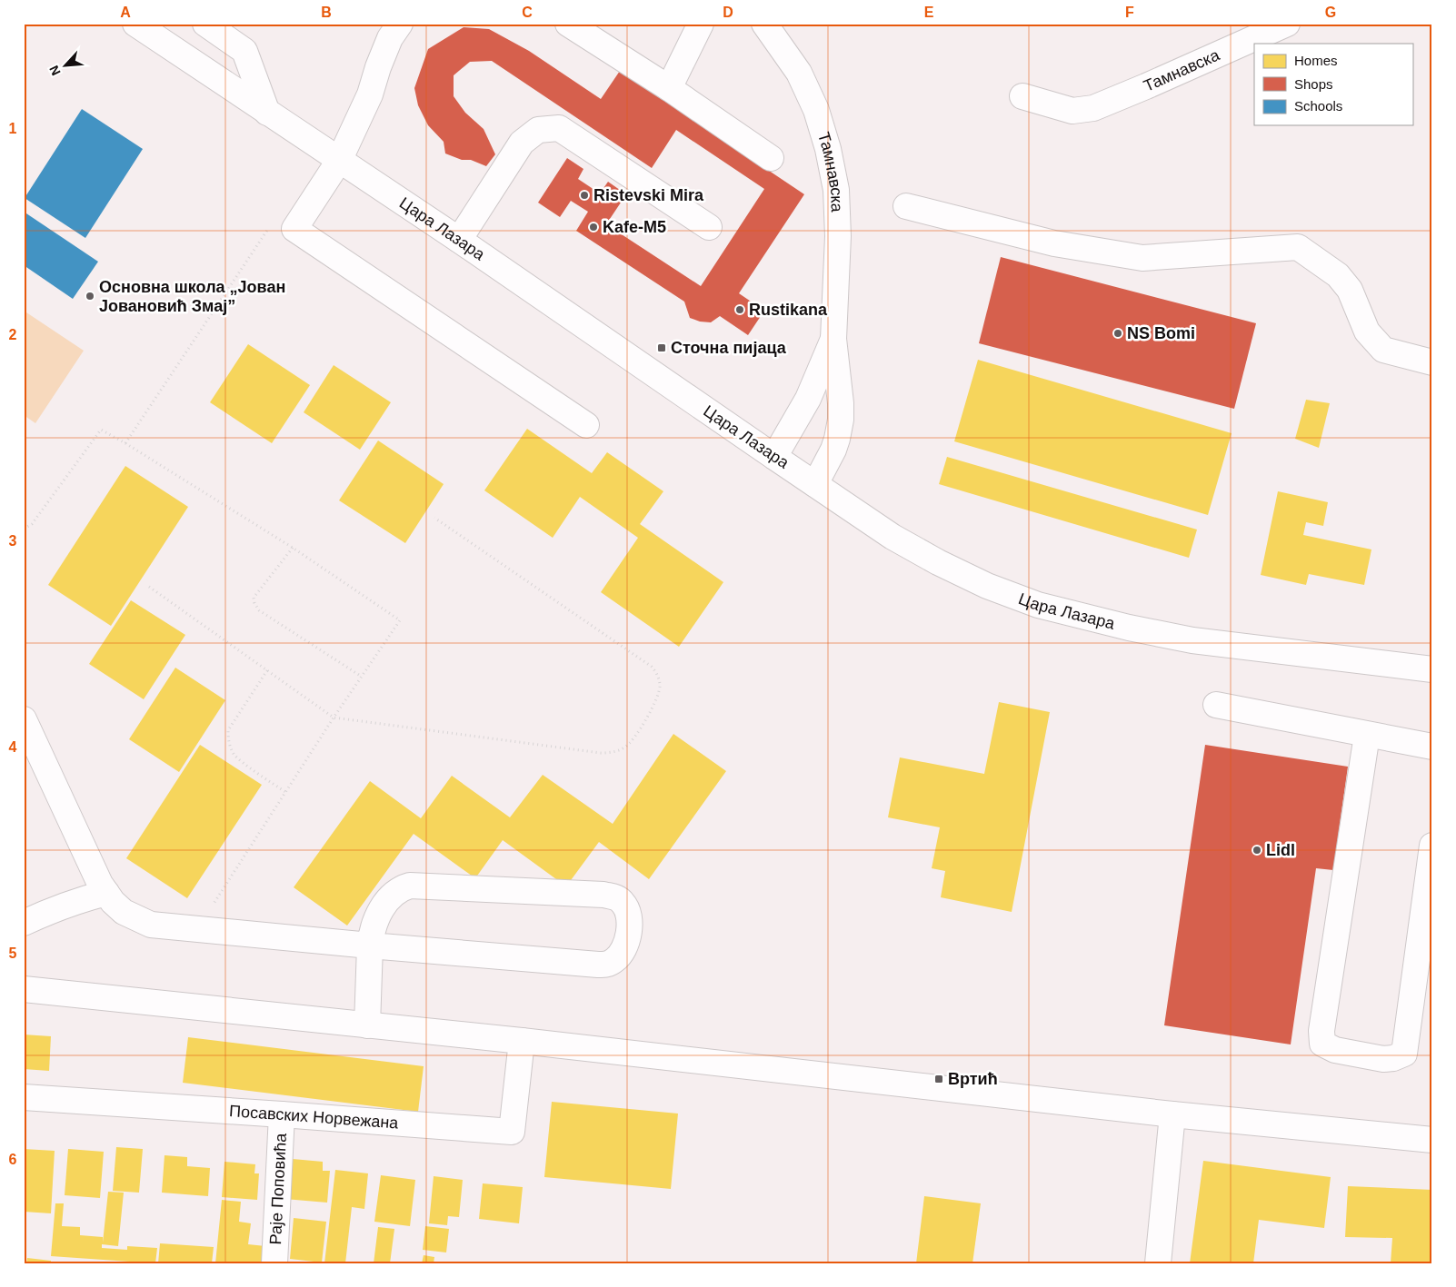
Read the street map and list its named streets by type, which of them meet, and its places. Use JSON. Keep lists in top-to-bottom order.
{
  "streets": {
    "street": [
      "Тамнавска",
      "Цара Лазара",
      "Посавских Норвежана",
      "Раје Поповића"
    ]
  },
  "crossings": [
    ["Посавских Норвежана", "Раје Поповића"]
  ],
  "places": {
    "other": [
      "Ristevski Mira",
      "Kafe-M5",
      "Основна школа „Јован Јовановић Змај”",
      "Rustikana",
      "NS Bomi",
      "Lidl"
    ],
    "transit": ["Сточна пијаца", "Вртић"]
  },
  "legend": ["Homes", "Shops", "Schools"],
  "north": "bottom left",
  "grid": {
    "columns": [
      "A",
      "B",
      "C",
      "D",
      "E",
      "F",
      "G"
    ],
    "rows": [
      "1",
      "2",
      "3",
      "4",
      "5",
      "6"
    ]
  }
}
